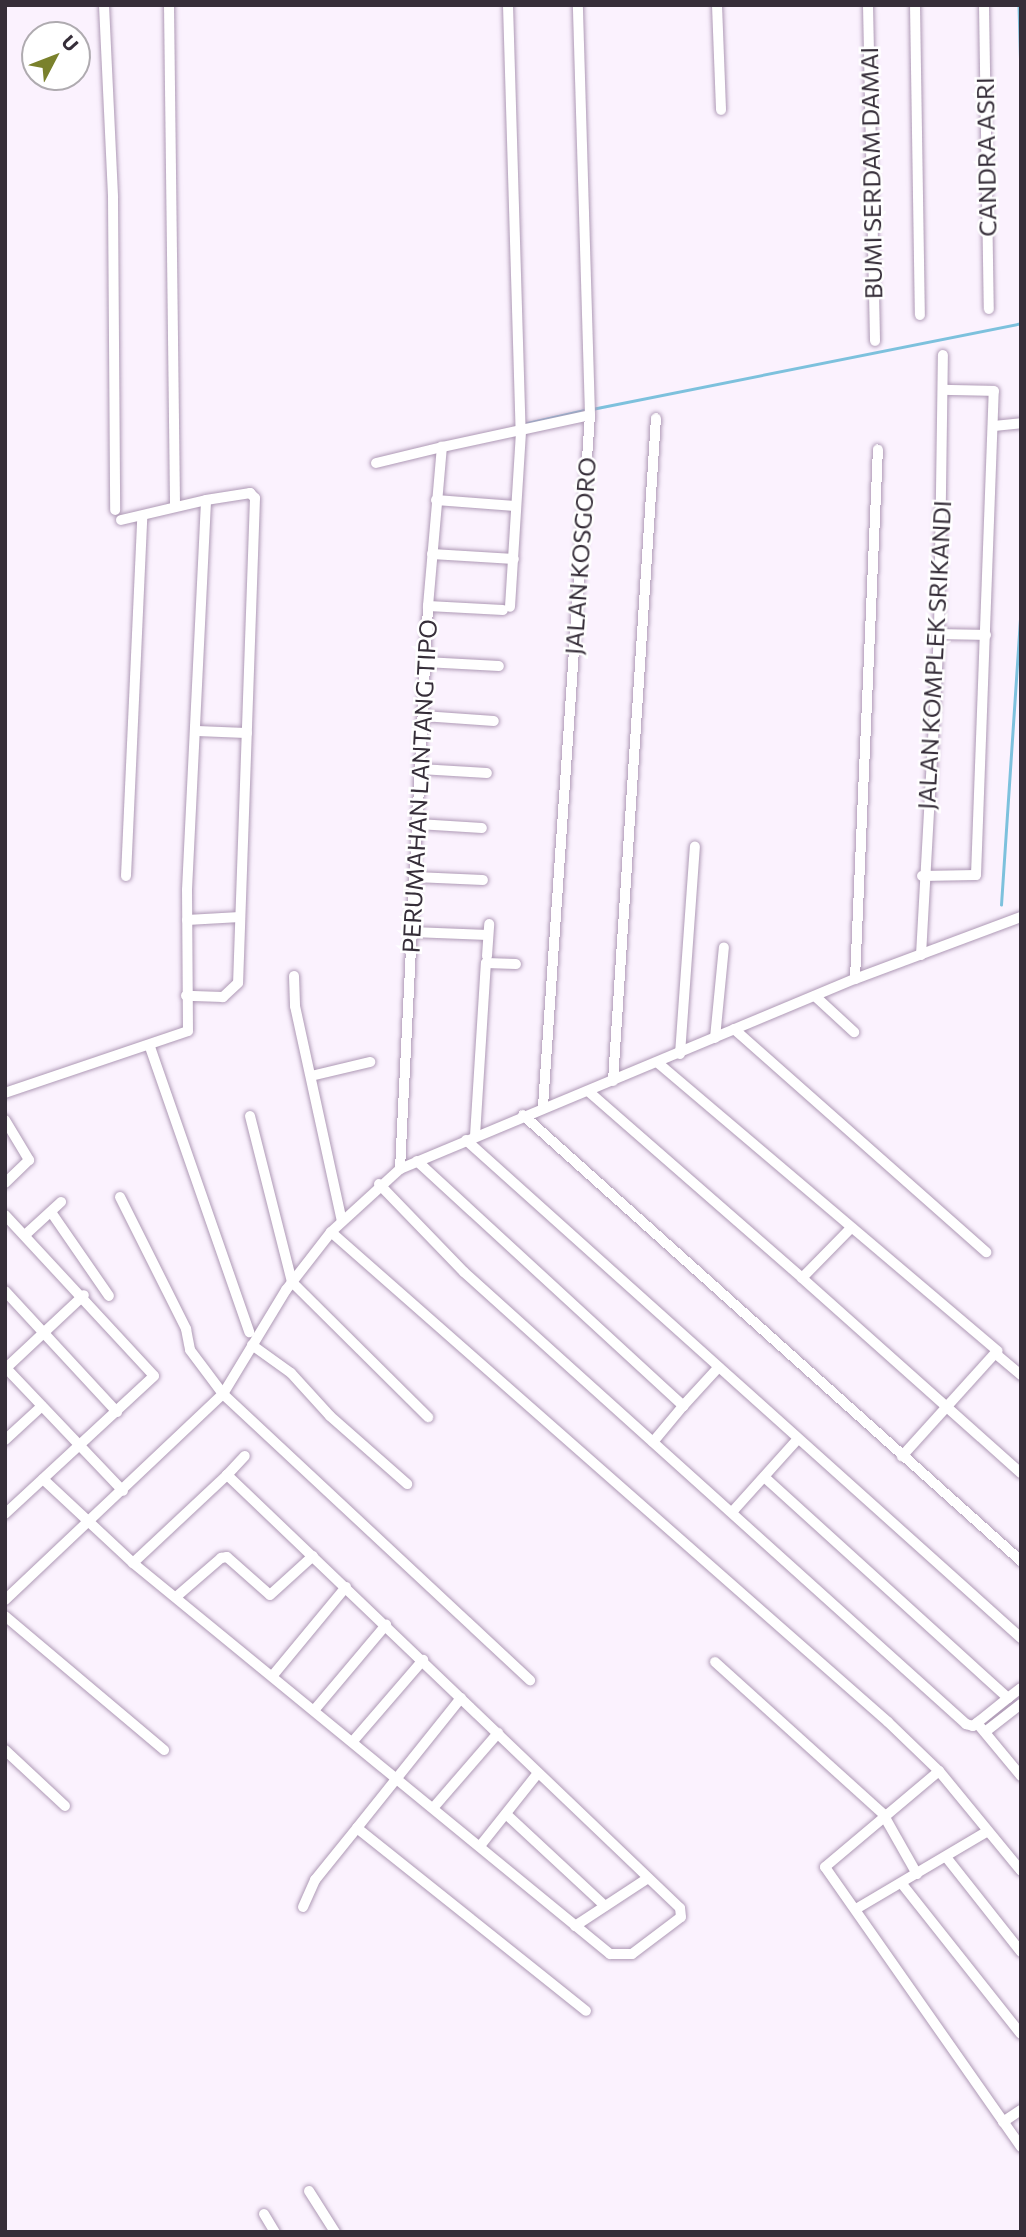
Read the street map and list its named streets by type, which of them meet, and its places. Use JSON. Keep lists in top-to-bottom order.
{
  "streets": {
    "street": [
      "CANDRA ASRI",
      "BUMI SERDAM DAMAI",
      "JALAN KOSGORO",
      "JALAN KOMPLEK SRIKANDI",
      "PERUMAHAN LANTANG TIPO"
    ]
  },
  "north": "top right"
}
